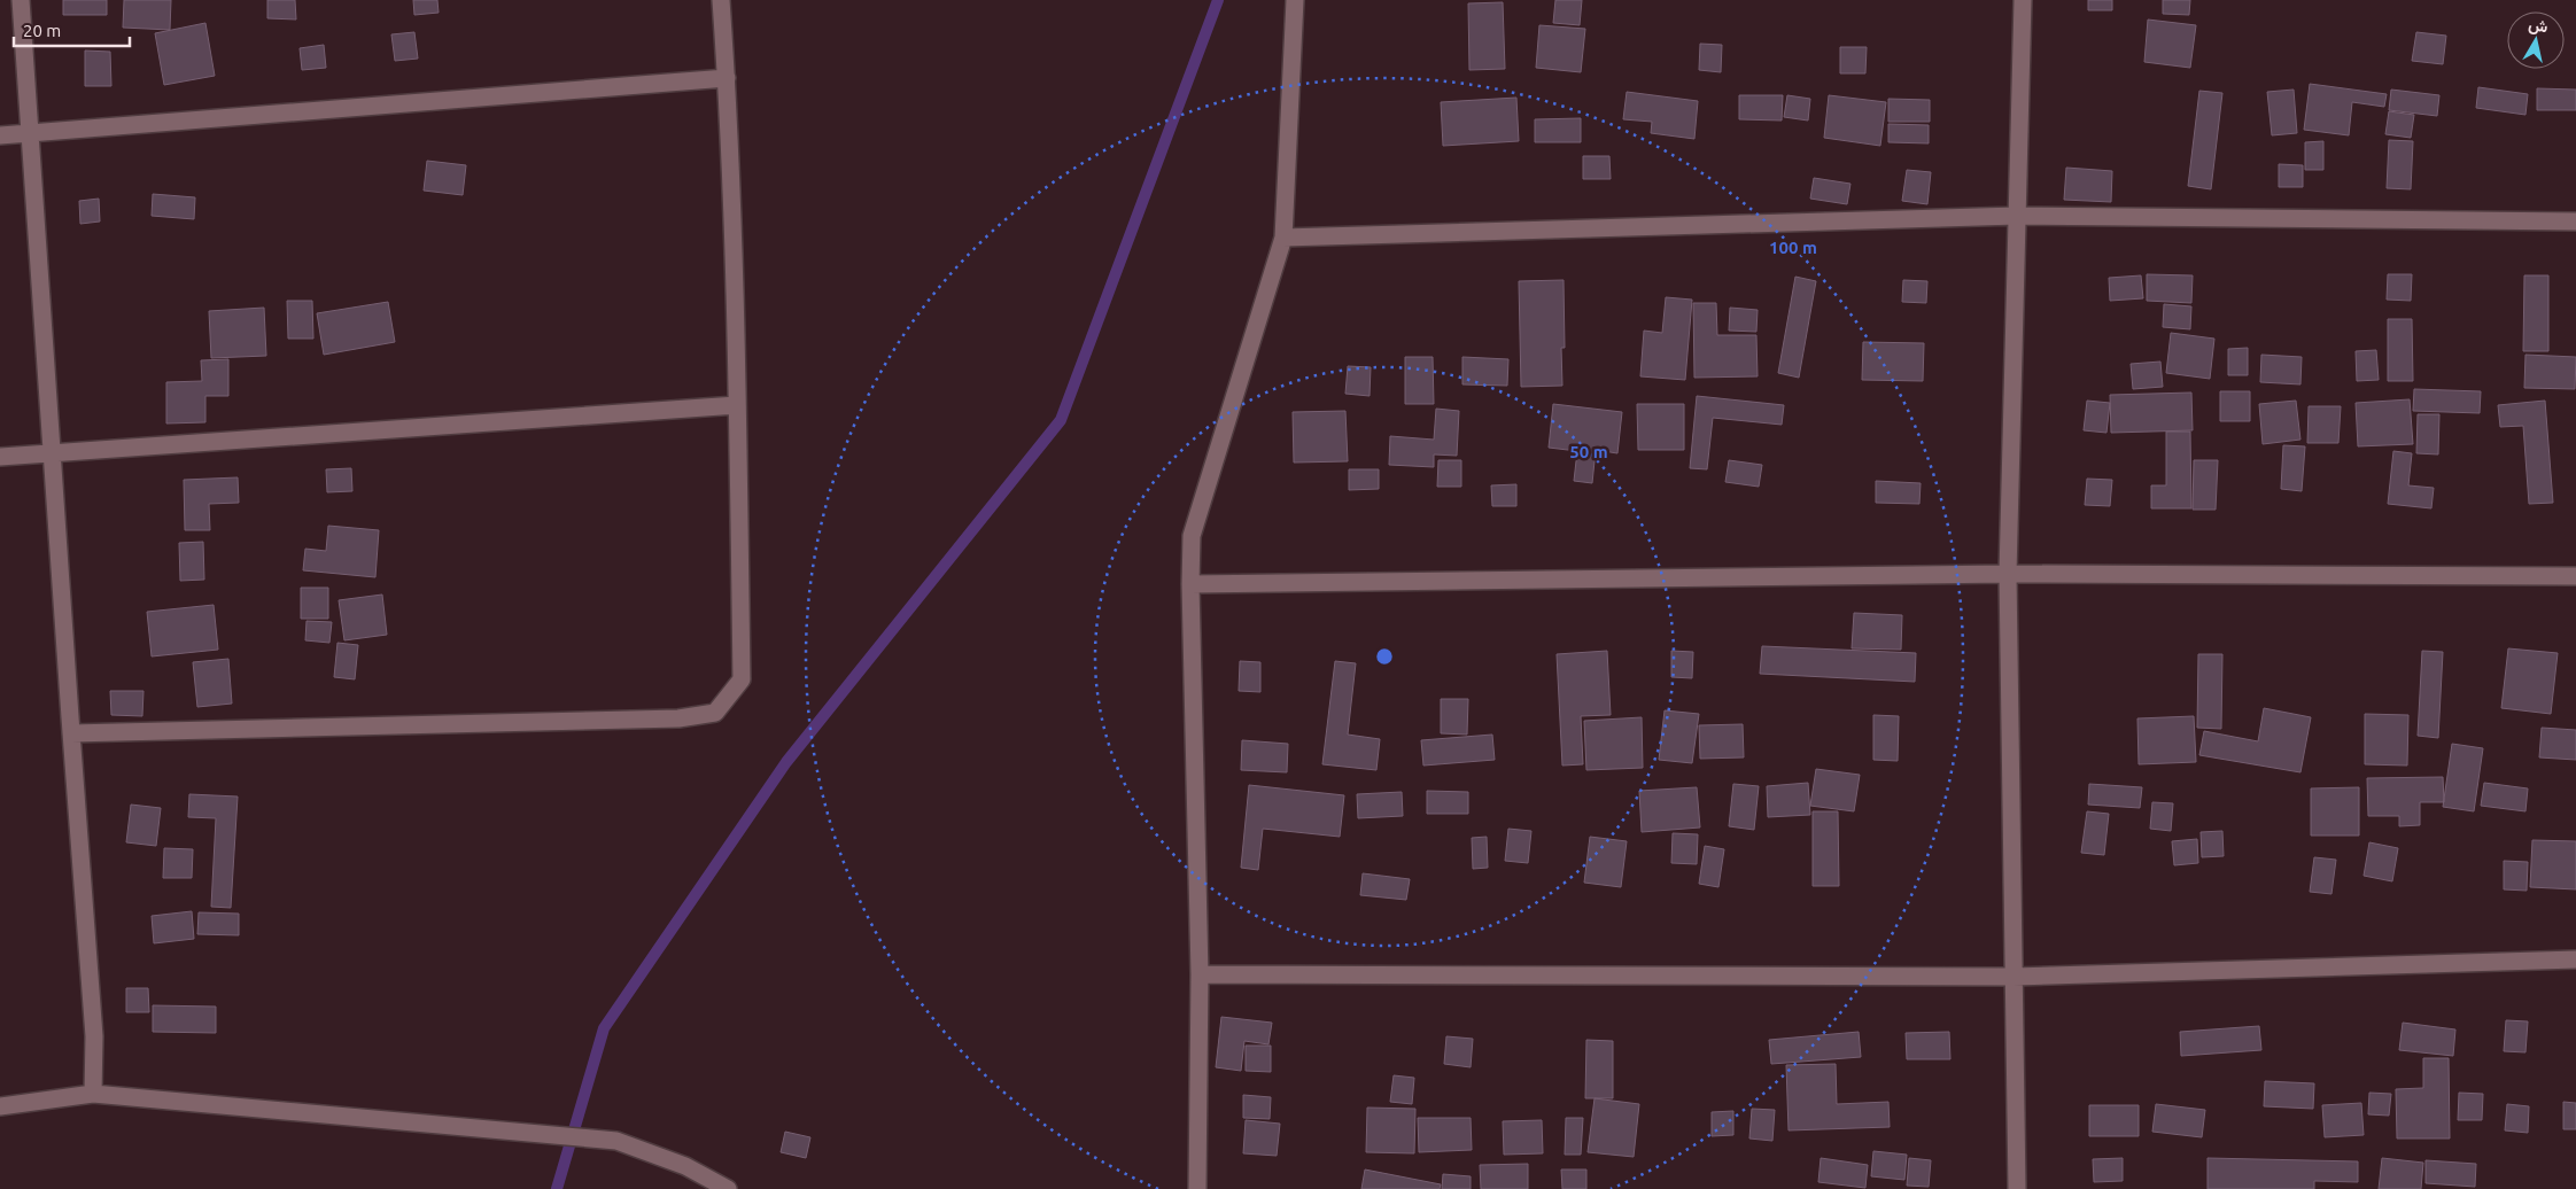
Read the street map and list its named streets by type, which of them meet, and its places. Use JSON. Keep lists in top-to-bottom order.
{
  "scale_bar": "20 m",
  "north": "top",
  "rings": ["100 m", "50 m"]
}
